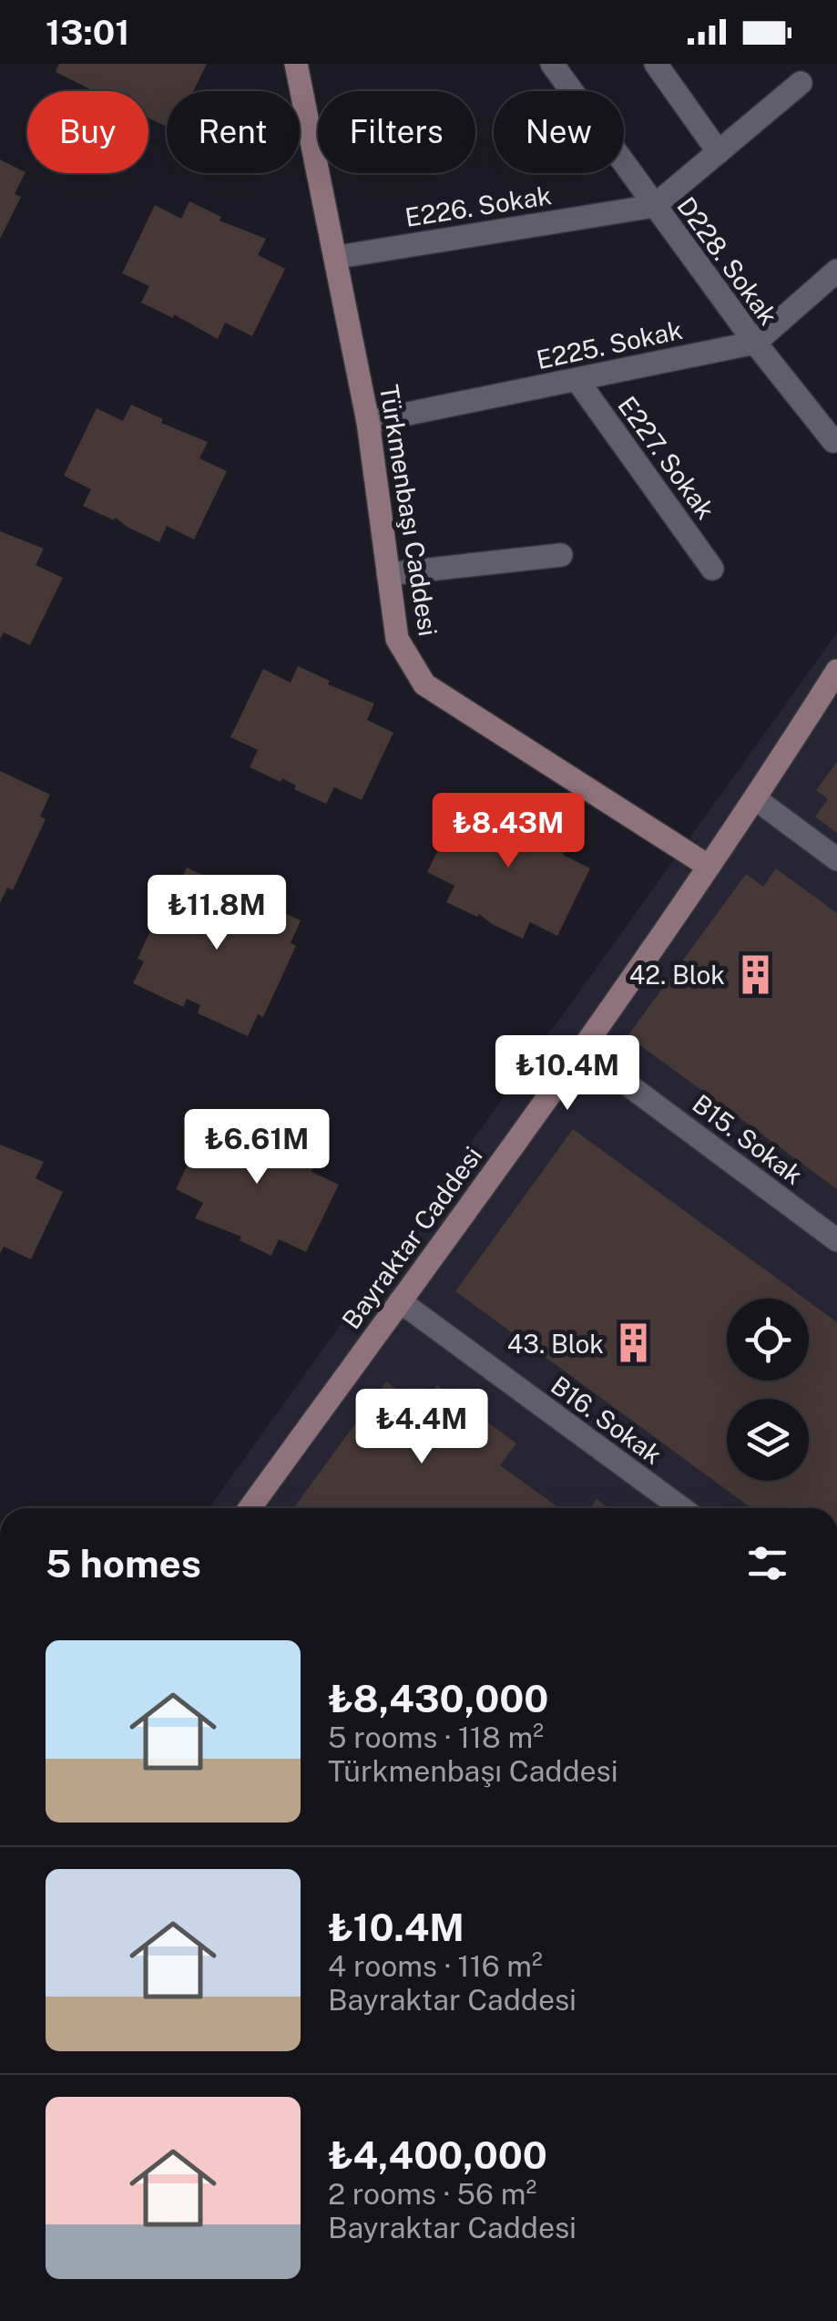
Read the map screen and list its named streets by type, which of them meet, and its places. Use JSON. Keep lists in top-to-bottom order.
{
  "streets": {
    "main road": ["Türkmenbaşı Caddesi", "Bayraktar Caddesi"],
    "street": [
      "E226. Sokak",
      "D228. Sokak",
      "E225. Sokak",
      "E227. Sokak",
      "B15. Sokak",
      "B16. Sokak"
    ]
  },
  "crossings": [
    ["E226. Sokak", "D228. Sokak"],
    ["E226. Sokak", "Türkmenbaşı Caddesi"],
    ["D228. Sokak", "E225. Sokak"],
    ["E225. Sokak", "E227. Sokak"],
    ["E225. Sokak", "Türkmenbaşı Caddesi"],
    ["Türkmenbaşı Caddesi", "Bayraktar Caddesi"],
    ["B15. Sokak", "Bayraktar Caddesi"],
    ["Bayraktar Caddesi", "B16. Sokak"]
  ],
  "places": {
    "building": ["42. Blok", "43. Blok"]
  },
  "page": {
    "status": "13:01",
    "chip": [
      "Buy",
      "Rent",
      "Filters",
      "New"
    ],
    "price": [
      "₺8.43M",
      "₺11.8M",
      "₺10.4M",
      "₺6.61M",
      "₺4.4M"
    ],
    "heading": "5 homes",
    "list": [
      {
        "name": "₺8,430,000",
        "note": "5 rooms · 118 m² · Türkmenbaşı Caddesi"
      },
      {
        "name": "₺10.4M",
        "note": "4 rooms · 116 m² · Bayraktar Caddesi"
      },
      {
        "name": "₺4,400,000",
        "note": "2 rooms · 56 m² · Bayraktar Caddesi"
      }
    ]
  }
}
